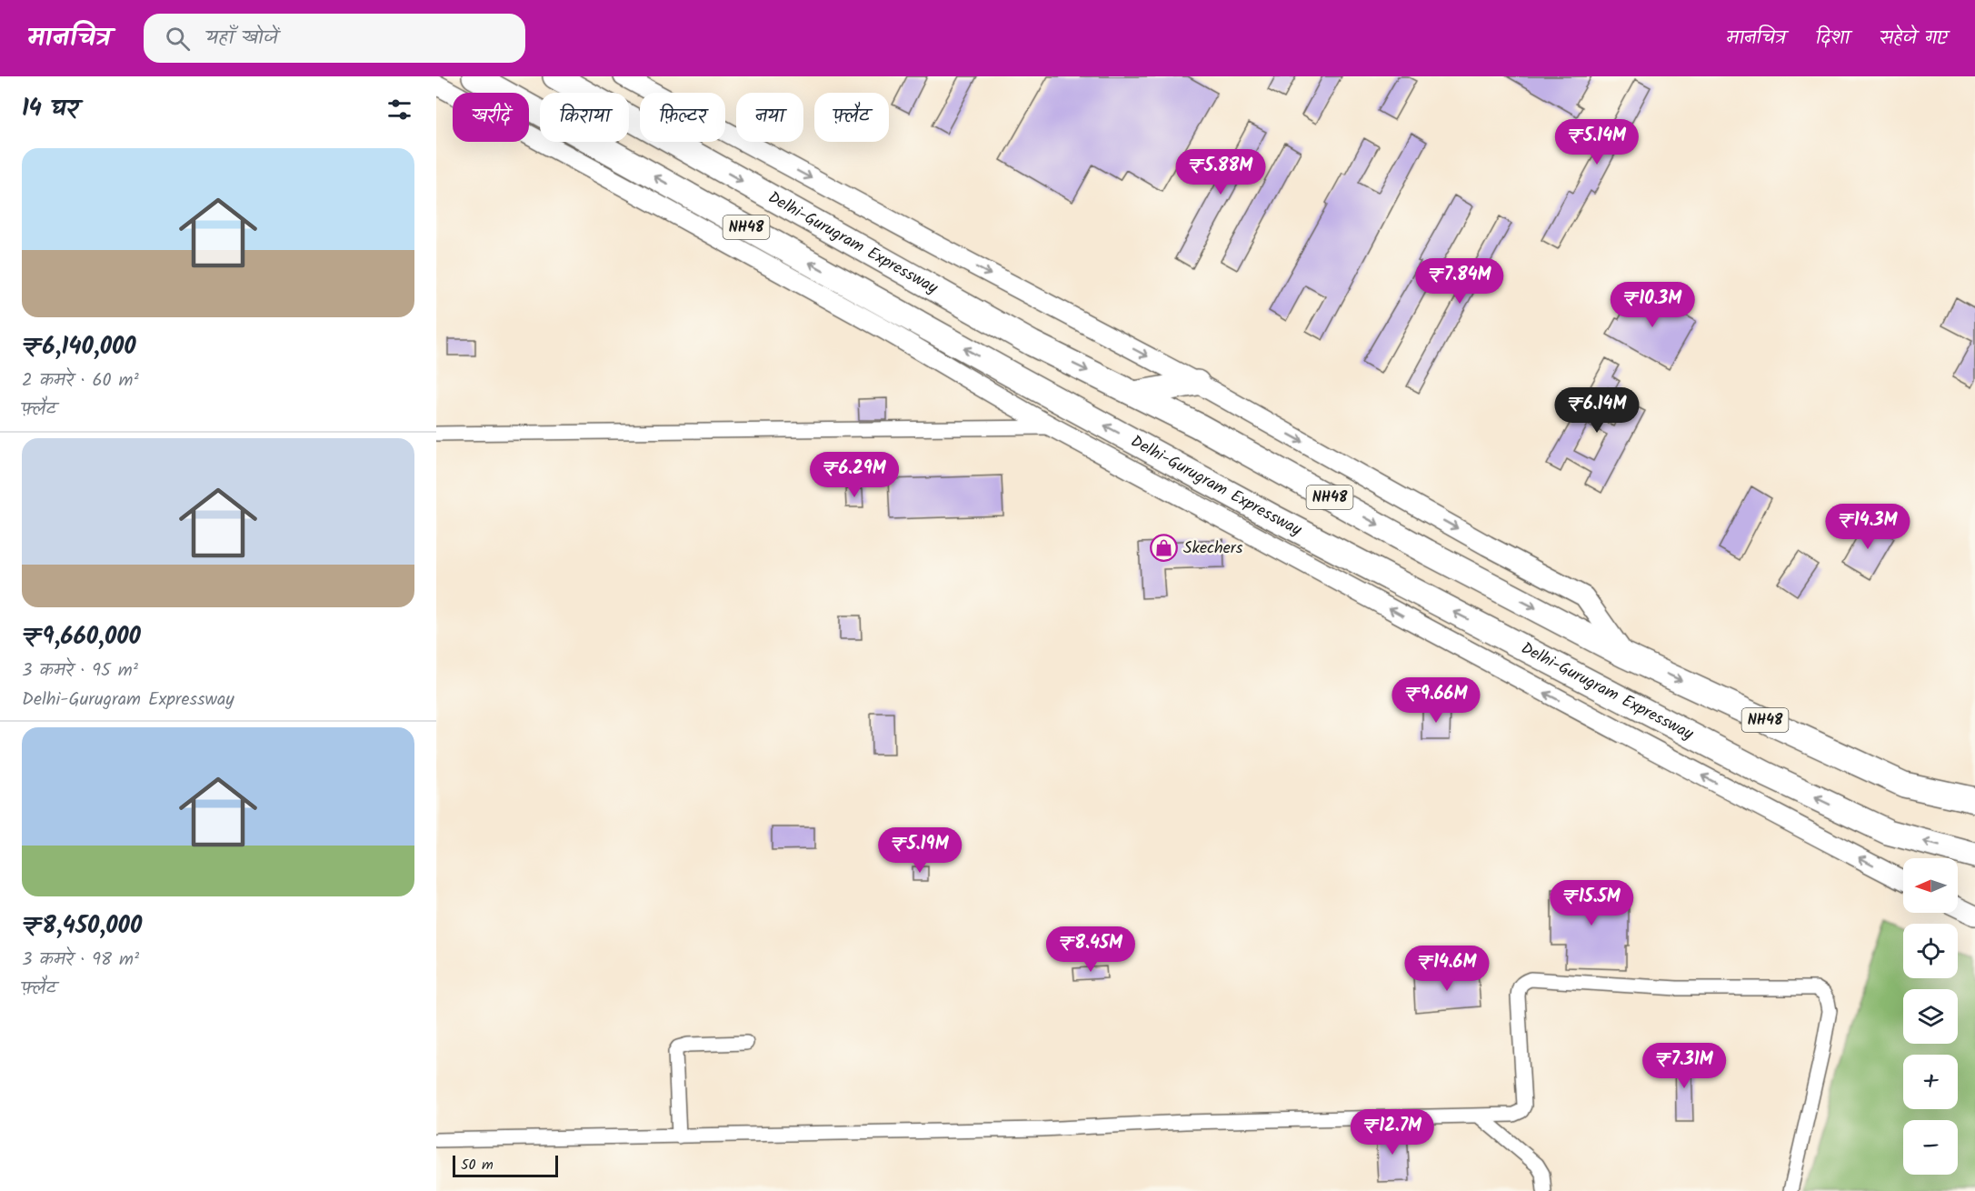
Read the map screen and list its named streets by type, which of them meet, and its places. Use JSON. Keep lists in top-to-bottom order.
{
  "streets": {
    "highway": ["NH48", "Delhi-Gurugram Expressway"]
  },
  "places": {
    "shop": ["Skechers"]
  },
  "scale_bar": "50 m",
  "north": "left",
  "page": {
    "header": "मानचित्र",
    "search": "यहाँ खोजें",
    "nav": ["मानचित्र", "दिशा", "सहेजे गए"],
    "heading": "14 घर",
    "chip": [
      "खरीदें",
      "किराया",
      "फ़िल्टर",
      "नया",
      "फ़्लैट"
    ],
    "price": [
      "₹5.14M",
      "₹5.88M",
      "₹7.84M",
      "₹10.3M",
      "₹6.14M",
      "₹6.29M",
      "₹14.3M",
      "₹9.66M",
      "₹5.19M",
      "₹15.5M",
      "₹8.45M",
      "₹14.6M",
      "₹7.31M",
      "₹12.7M"
    ],
    "list": [
      {
        "name": "₹6,140,000",
        "note": "2 कमरे · 60 m² · फ़्लैट"
      },
      {
        "name": "₹9,660,000",
        "note": "3 कमरे · 95 m² · Delhi-Gurugram Expressway"
      },
      {
        "name": "₹8,450,000",
        "note": "3 कमरे · 98 m² · फ़्लैट"
      }
    ],
    "map_buttons": ["+", "−"],
    "scale": "50 m"
  }
}
